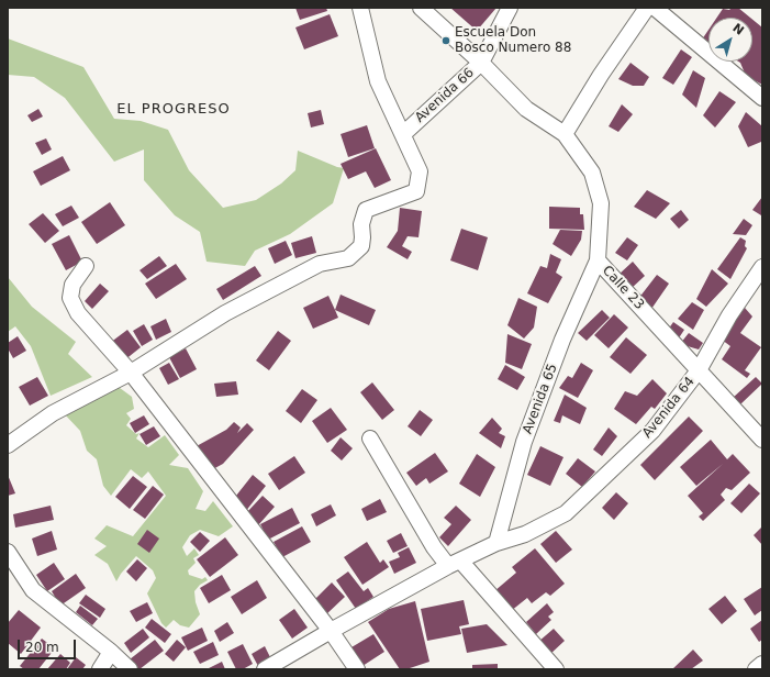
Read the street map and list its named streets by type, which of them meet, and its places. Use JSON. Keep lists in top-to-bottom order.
{
  "streets": {
    "street": [
      "Avenida 66",
      "Calle 23",
      "Avenida 65",
      "Avenida 64"
    ]
  },
  "crossings": [
    ["Avenida 66", "Calle 23"],
    ["Calle 23", "Avenida 65"],
    ["Calle 23", "Avenida 64"],
    ["Avenida 65", "Avenida 64"]
  ],
  "districts": ["EL PROGRESO"],
  "places": ["Escuela Don Bosco Numero 88"],
  "scale_bar": "20 m",
  "north": "top right"
}
